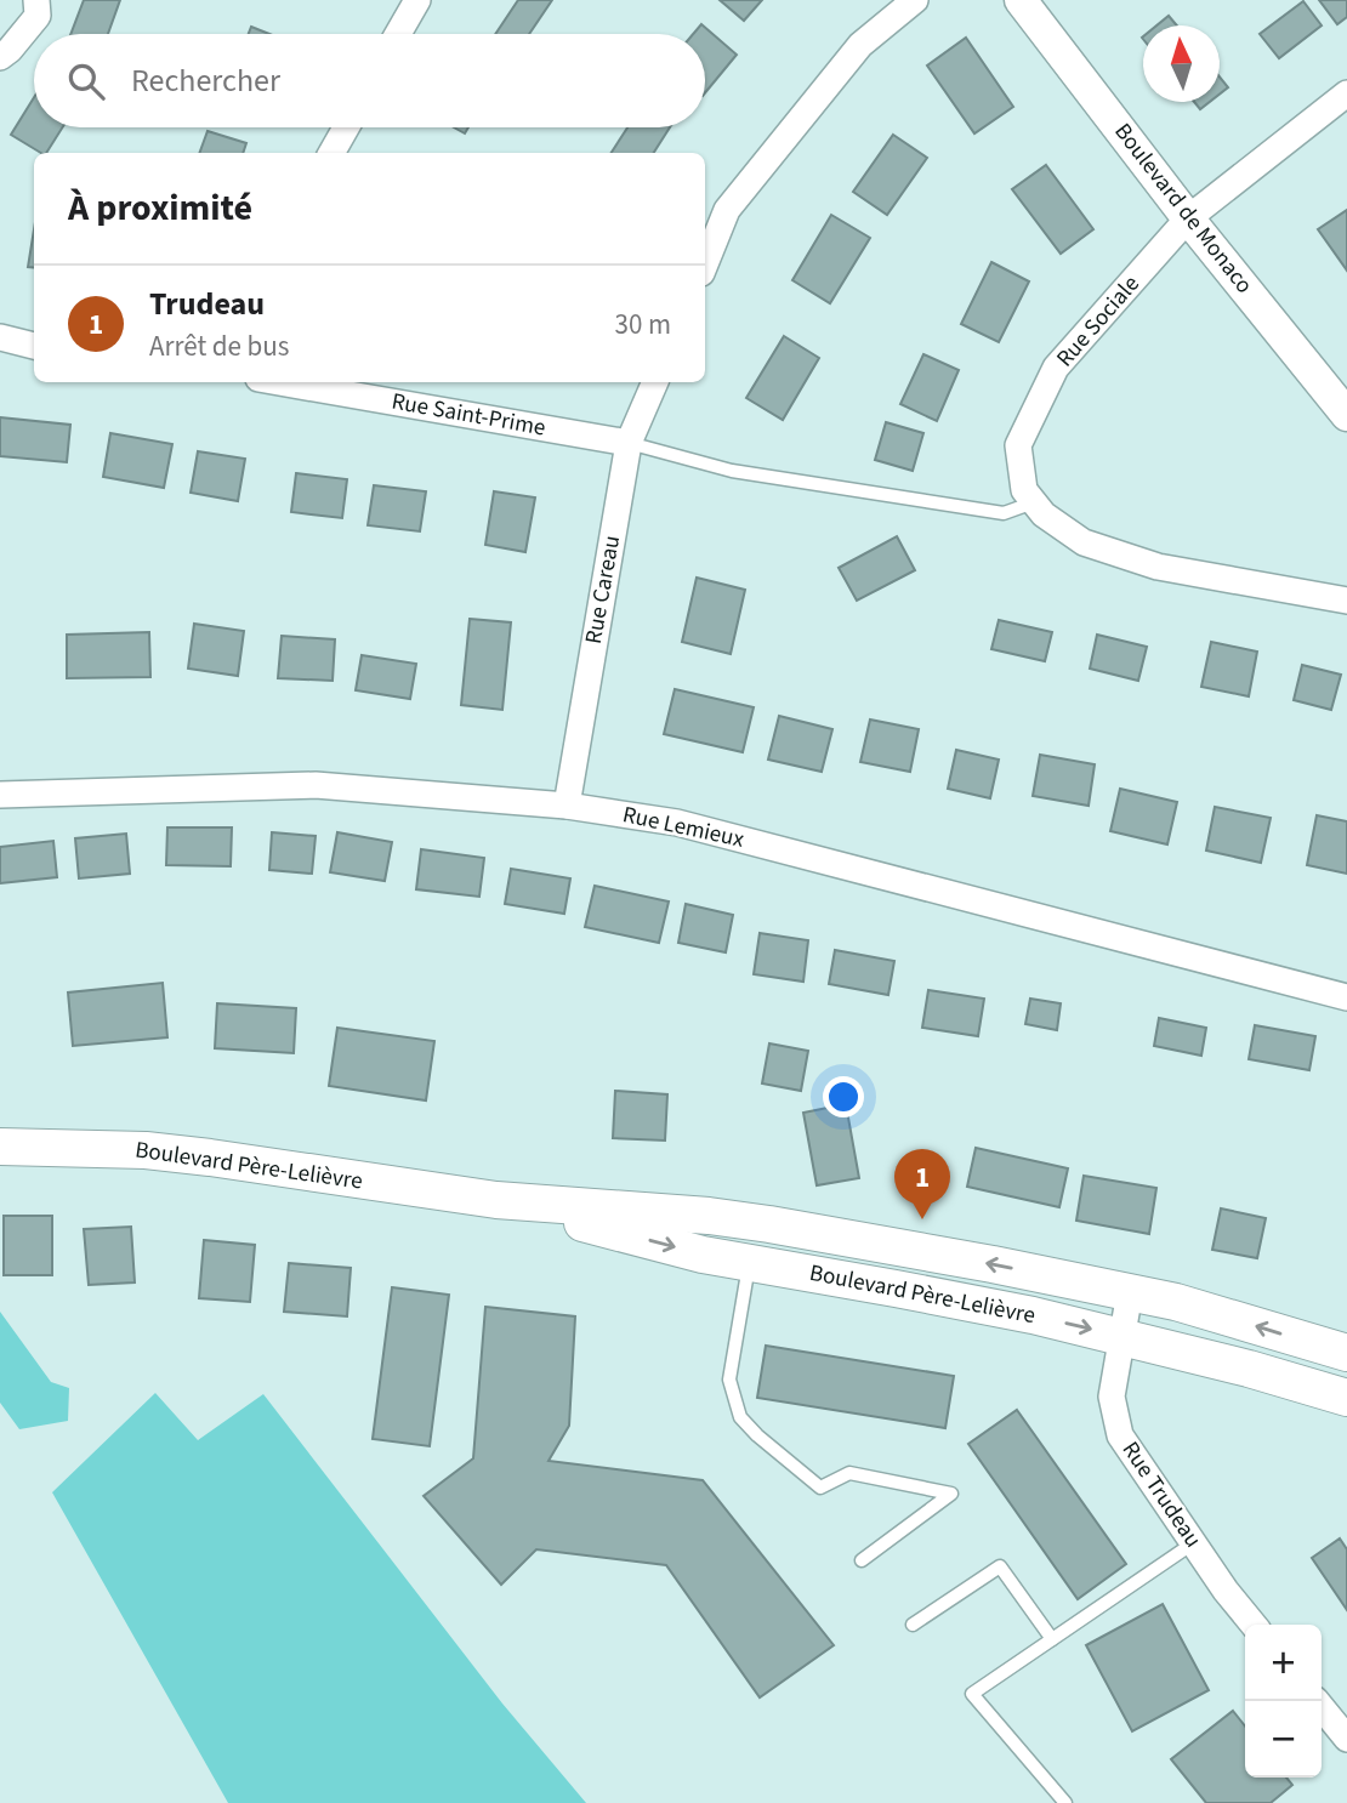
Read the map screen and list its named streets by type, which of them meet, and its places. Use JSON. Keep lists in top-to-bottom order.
{
  "streets": {
    "main road": ["Boulevard Père-Lelièvre"],
    "street": [
      "Boulevard de Monaco",
      "Rue Sociale",
      "Rue Saint-Prime",
      "Rue Careau",
      "Rue Lemieux",
      "Rue Trudeau"
    ]
  },
  "crossings": [
    ["Boulevard de Monaco", "Rue Sociale"],
    ["Rue Saint-Prime", "Rue Careau"],
    ["Rue Careau", "Rue Lemieux"],
    ["Boulevard Père-Lelièvre", "Rue Trudeau"]
  ],
  "north": "top",
  "page": {
    "search": "Rechercher",
    "heading": "À proximité",
    "list": [
      {
        "mark": "1",
        "name": "Trudeau",
        "note": "Arrêt de bus",
        "value": "30 m"
      }
    ],
    "pins": "1",
    "map_buttons": ["+", "−"]
  }
}
